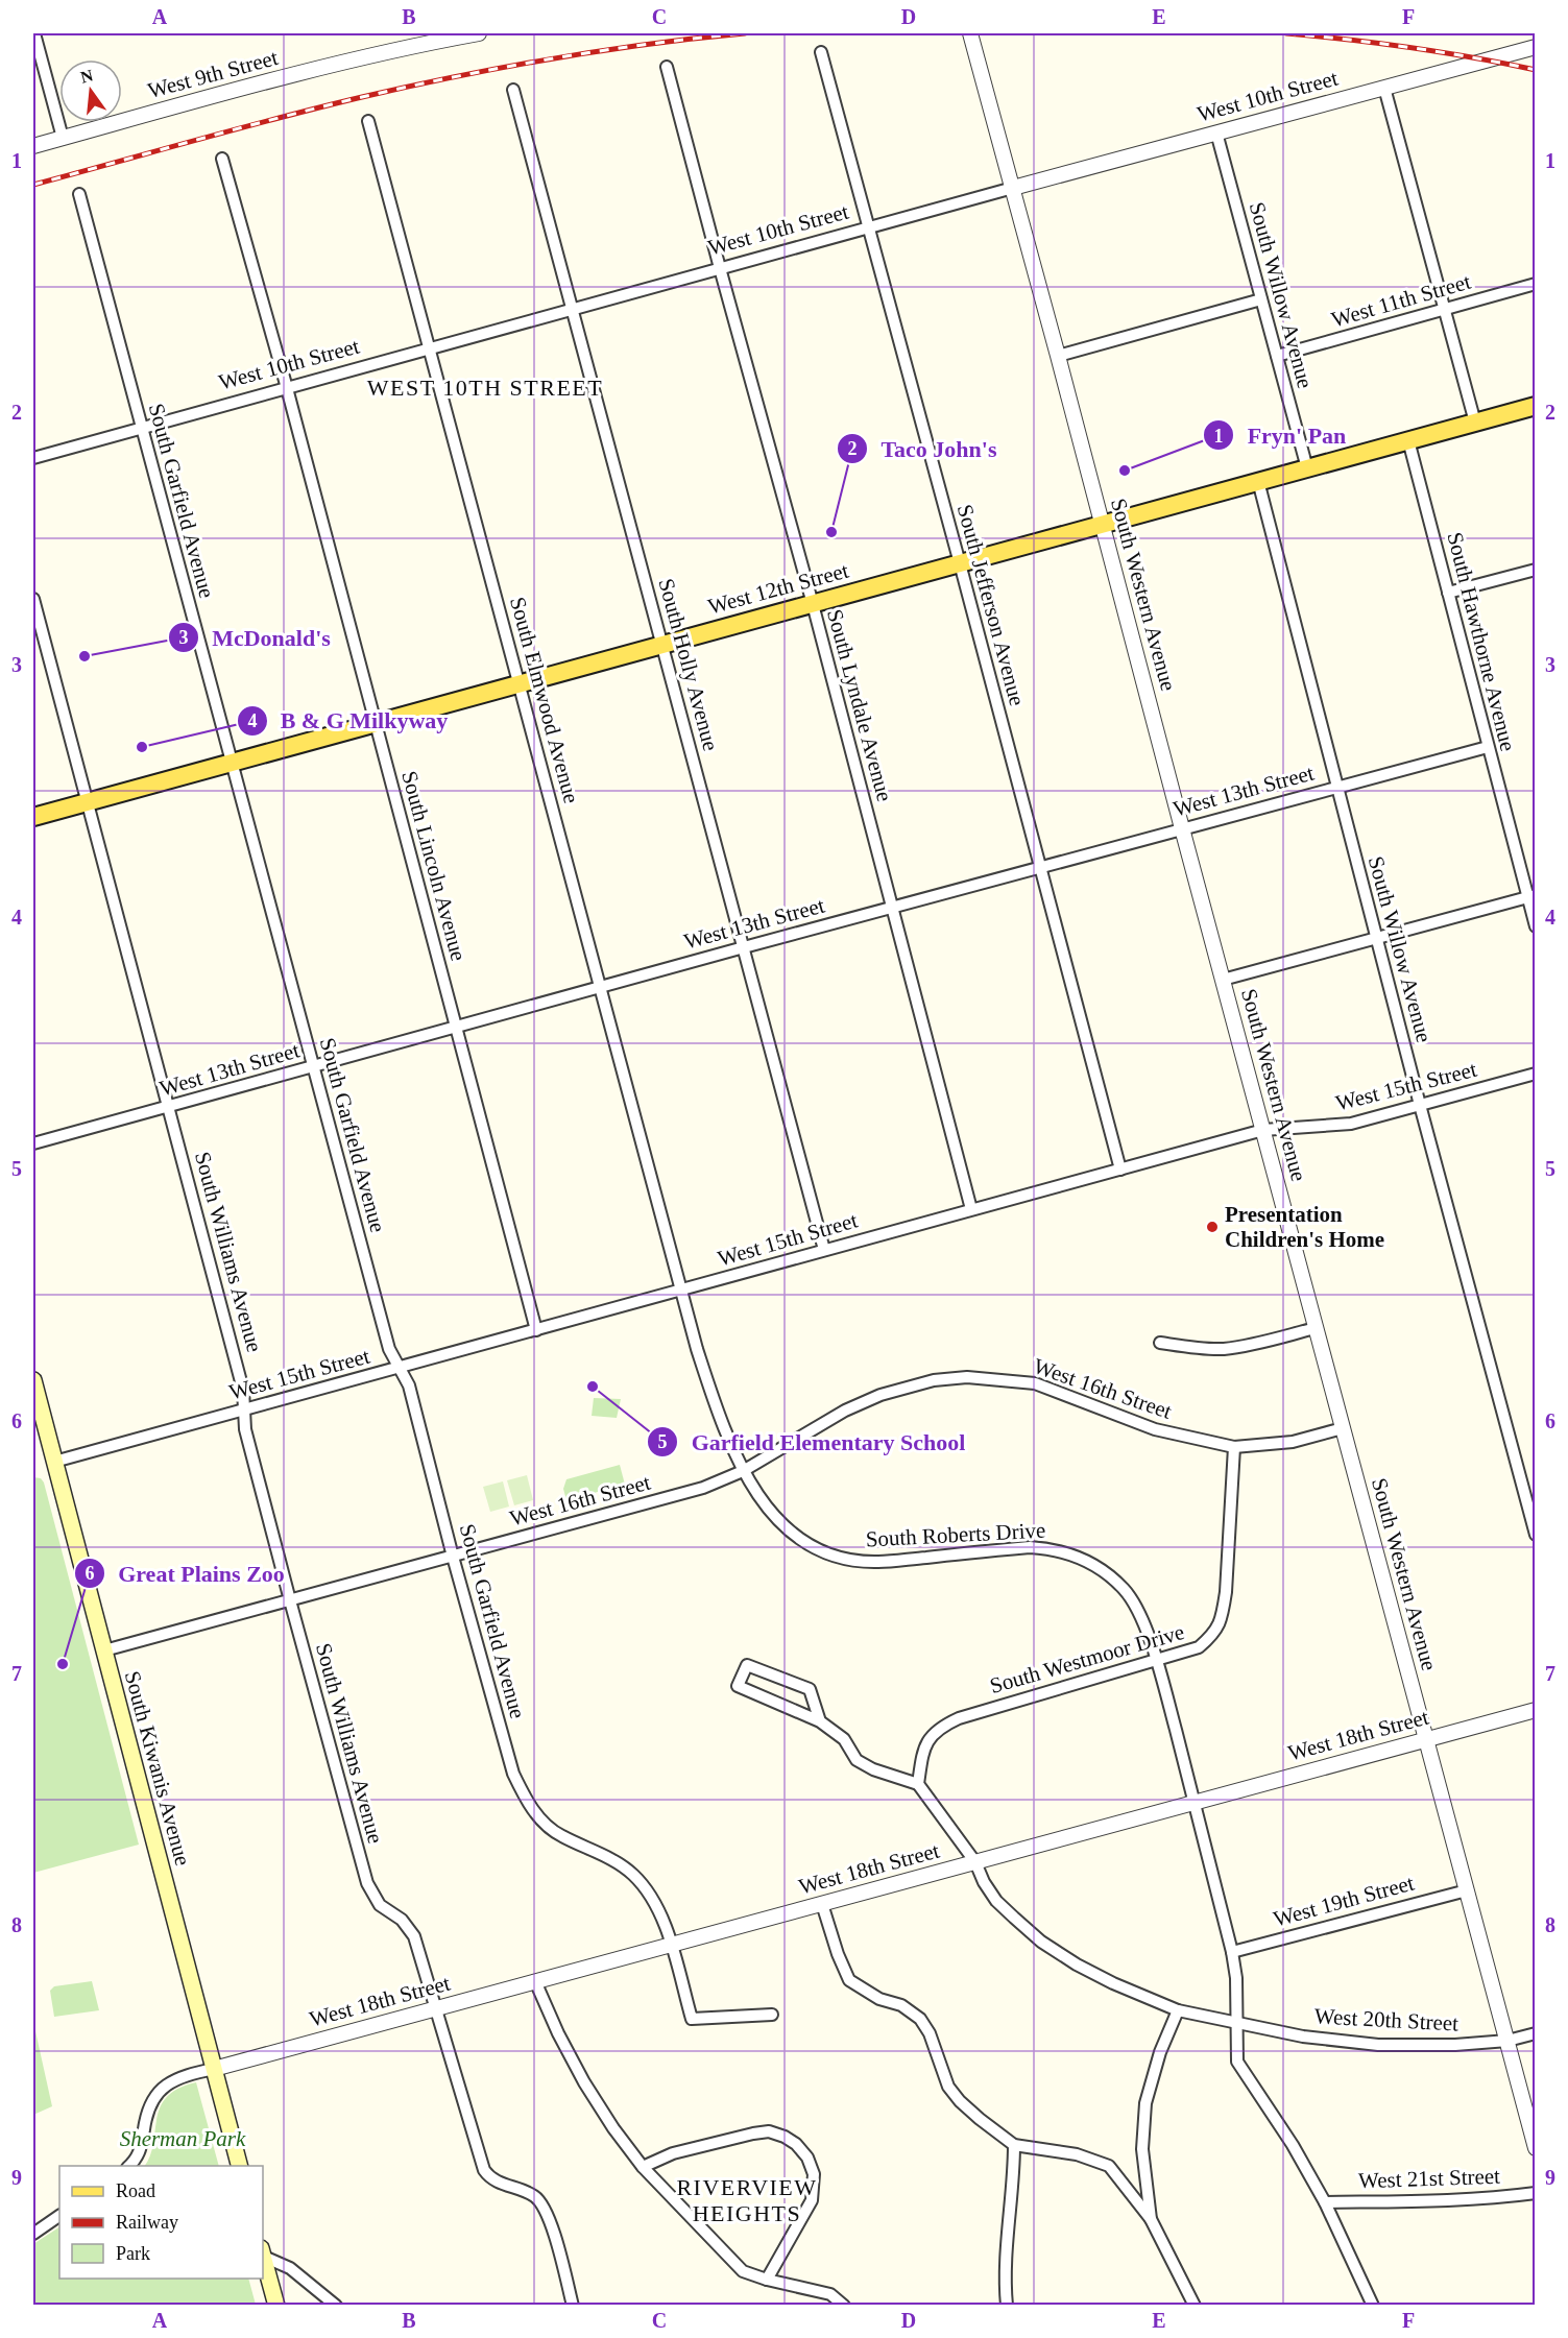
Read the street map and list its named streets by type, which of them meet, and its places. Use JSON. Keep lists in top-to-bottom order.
{
  "streets": {
    "main road": ["West 12th Street", "South Kiwanis Avenue"],
    "street": [
      "West 9th Street",
      "West 10th Street",
      "South Willow Avenue",
      "West 11th Street",
      "South Garfield Avenue",
      "South Western Avenue",
      "South Jefferson Avenue",
      "South Hawthorne Avenue",
      "South Holly Avenue",
      "South Elmwood Avenue",
      "South Lyndale Avenue",
      "West 13th Street",
      "South Lincoln Avenue",
      "West 15th Street",
      "South Williams Avenue",
      "West 16th Street",
      "South Roberts Drive",
      "South Westmoor Drive",
      "West 18th Street",
      "West 19th Street",
      "West 20th Street",
      "West 21st Street"
    ]
  },
  "crossings": [
    ["West 10th Street", "South Willow Avenue"],
    ["West 10th Street", "South Garfield Avenue"],
    ["West 10th Street", "South Western Avenue"],
    ["West 10th Street", "South Jefferson Avenue"],
    ["West 10th Street", "South Holly Avenue"],
    ["West 10th Street", "South Elmwood Avenue"],
    ["West 10th Street", "South Lyndale Avenue"],
    ["West 10th Street", "South Lincoln Avenue"],
    ["South Willow Avenue", "West 11th Street"],
    ["South Willow Avenue", "West 12th Street"],
    ["South Willow Avenue", "West 13th Street"],
    ["South Willow Avenue", "West 15th Street"],
    ["South Garfield Avenue", "West 12th Street"],
    ["South Garfield Avenue", "West 13th Street"],
    ["South Garfield Avenue", "West 15th Street"],
    ["South Garfield Avenue", "West 16th Street"],
    ["South Garfield Avenue", "West 18th Street"],
    ["West 12th Street", "South Western Avenue"],
    ["West 12th Street", "South Jefferson Avenue"],
    ["West 12th Street", "South Hawthorne Avenue"],
    ["West 12th Street", "South Holly Avenue"],
    ["West 12th Street", "South Elmwood Avenue"],
    ["West 12th Street", "South Lyndale Avenue"],
    ["West 12th Street", "South Lincoln Avenue"],
    ["West 12th Street", "South Williams Avenue"],
    ["South Western Avenue", "West 13th Street"],
    ["South Western Avenue", "West 15th Street"],
    ["South Western Avenue", "West 16th Street"],
    ["South Western Avenue", "West 18th Street"],
    ["South Western Avenue", "West 19th Street"],
    ["South Western Avenue", "West 20th Street"],
    ["South Jefferson Avenue", "West 13th Street"],
    ["South Jefferson Avenue", "West 15th Street"],
    ["South Hawthorne Avenue", "West 13th Street"],
    ["South Holly Avenue", "West 13th Street"],
    ["South Holly Avenue", "West 15th Street"],
    ["South Elmwood Avenue", "West 13th Street"],
    ["South Elmwood Avenue", "West 15th Street"],
    ["South Elmwood Avenue", "South Roberts Drive"],
    ["South Lyndale Avenue", "West 13th Street"],
    ["South Lyndale Avenue", "West 15th Street"],
    ["West 13th Street", "South Lincoln Avenue"],
    ["West 13th Street", "South Williams Avenue"],
    ["South Lincoln Avenue", "West 15th Street"],
    ["West 15th Street", "South Williams Avenue"],
    ["West 15th Street", "South Roberts Drive"],
    ["West 15th Street", "South Kiwanis Avenue"],
    ["South Williams Avenue", "West 16th Street"],
    ["South Williams Avenue", "West 18th Street"],
    ["West 16th Street", "South Roberts Drive"],
    ["West 16th Street", "South Westmoor Drive"],
    ["West 16th Street", "South Kiwanis Avenue"],
    ["South Roberts Drive", "South Westmoor Drive"],
    ["South Roberts Drive", "West 18th Street"],
    ["West 18th Street", "South Kiwanis Avenue"]
  ],
  "districts": ["WEST 10TH STREET", "RIVERVIEW HEIGHTS"],
  "parks": ["Sherman Park"],
  "places": [
    "Fryn' Pan",
    "Taco John's",
    "McDonald's",
    "B & G Milkyway",
    "Presentation Children's Home",
    "Garfield Elementary School",
    "Great Plains Zoo"
  ],
  "legend": ["Road", "Railway", "Park"],
  "north": "top",
  "grid": {
    "columns": [
      "A",
      "B",
      "C",
      "D",
      "E",
      "F"
    ],
    "rows": [
      "1",
      "2",
      "3",
      "4",
      "5",
      "6",
      "7",
      "8",
      "9"
    ]
  }
}
